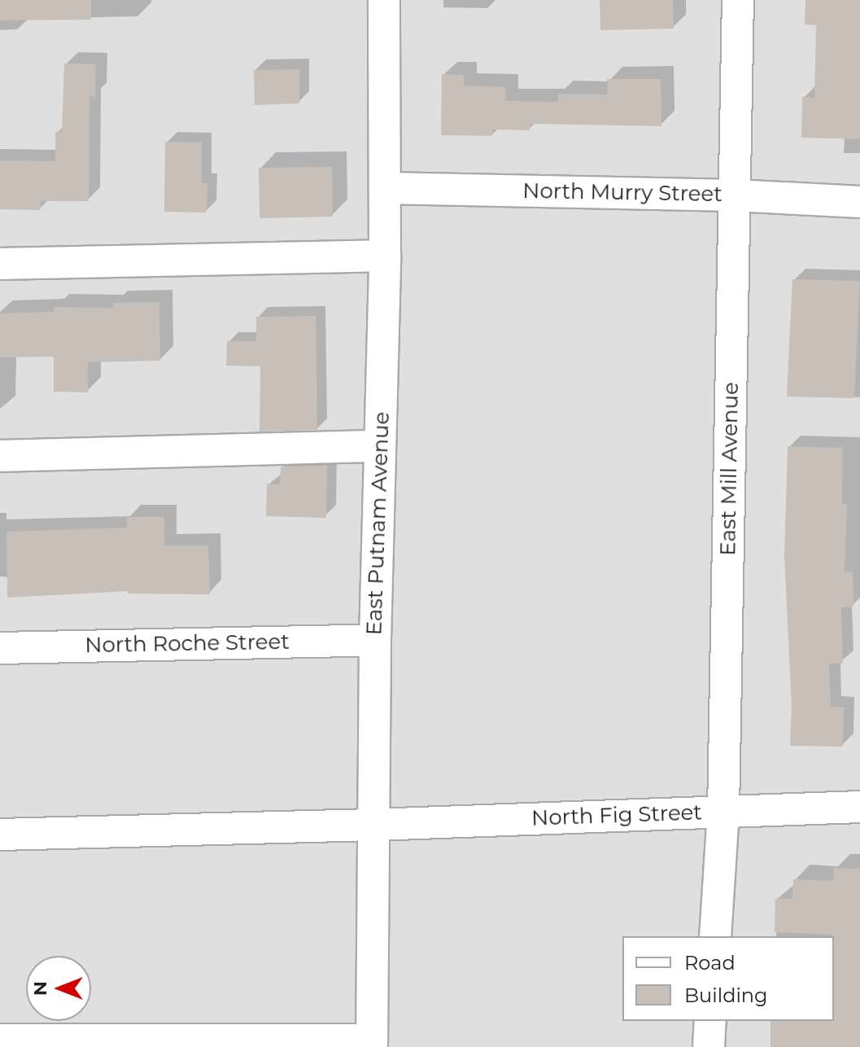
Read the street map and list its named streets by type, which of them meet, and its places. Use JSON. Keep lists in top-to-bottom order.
{
  "streets": {
    "street": [
      "North Murry Street",
      "East Mill Avenue",
      "East Putnam Avenue",
      "North Roche Street",
      "North Fig Street"
    ]
  },
  "crossings": [
    ["North Murry Street", "East Mill Avenue"],
    ["North Murry Street", "East Putnam Avenue"],
    ["East Mill Avenue", "North Fig Street"],
    ["East Putnam Avenue", "North Roche Street"],
    ["East Putnam Avenue", "North Fig Street"]
  ],
  "legend": ["Road", "Building"],
  "north": "left"
}
